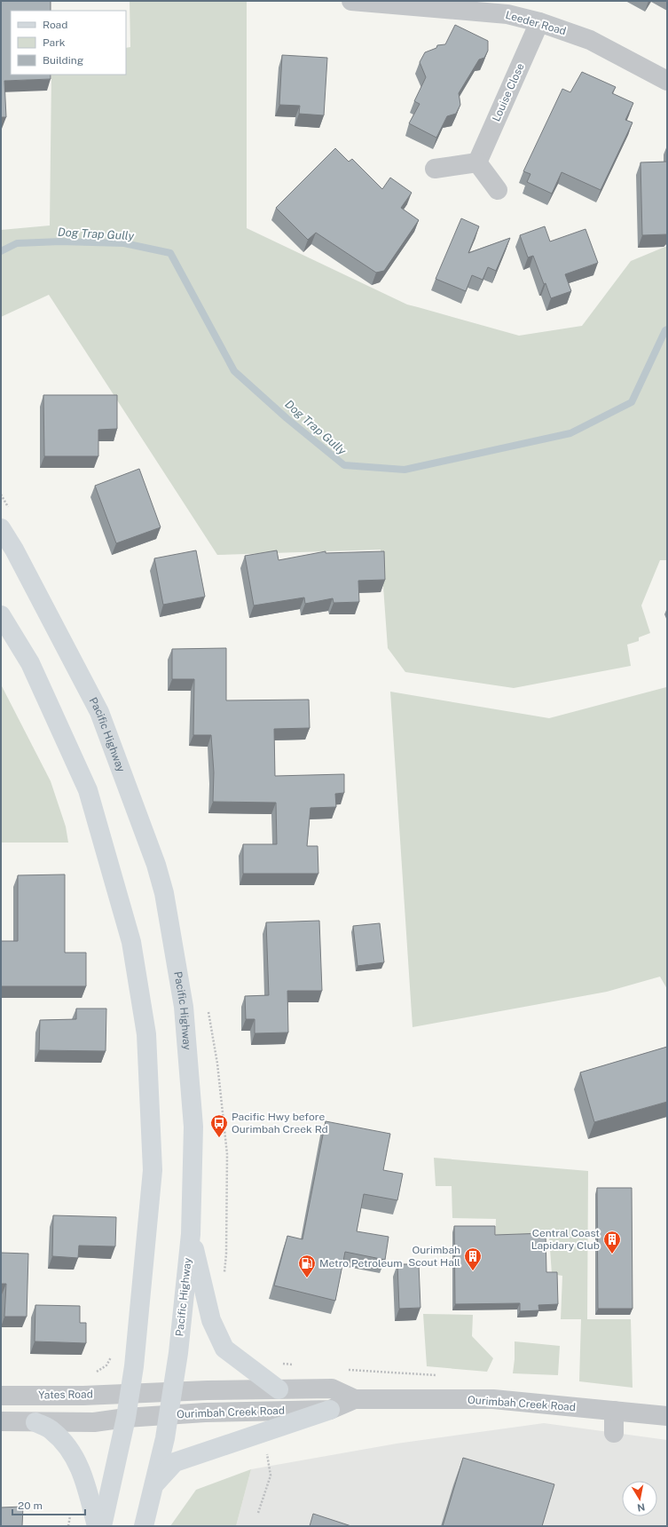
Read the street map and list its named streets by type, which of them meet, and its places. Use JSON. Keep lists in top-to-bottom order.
{
  "streets": {
    "main road": ["Pacific Highway"],
    "street": [
      "Leeder Road",
      "Louise Close",
      "Yates Road",
      "Ourimbah Creek Road"
    ]
  },
  "crossings": [
    ["Leeder Road", "Louise Close"],
    ["Pacific Highway", "Ourimbah Creek Road"],
    ["Yates Road", "Ourimbah Creek Road"]
  ],
  "water": ["Dog Trap Gully"],
  "places": {
    "bus stop": ["Pacific Hwy before Ourimbah Creek Rd"],
    "building": ["Central Coast Lapidary Club", "Ourimbah Scout Hall"],
    "fuel station": ["Metro Petroleum"]
  },
  "legend": ["Road", "Park", "Building"],
  "scale_bar": "20 m",
  "north": "bottom"
}
